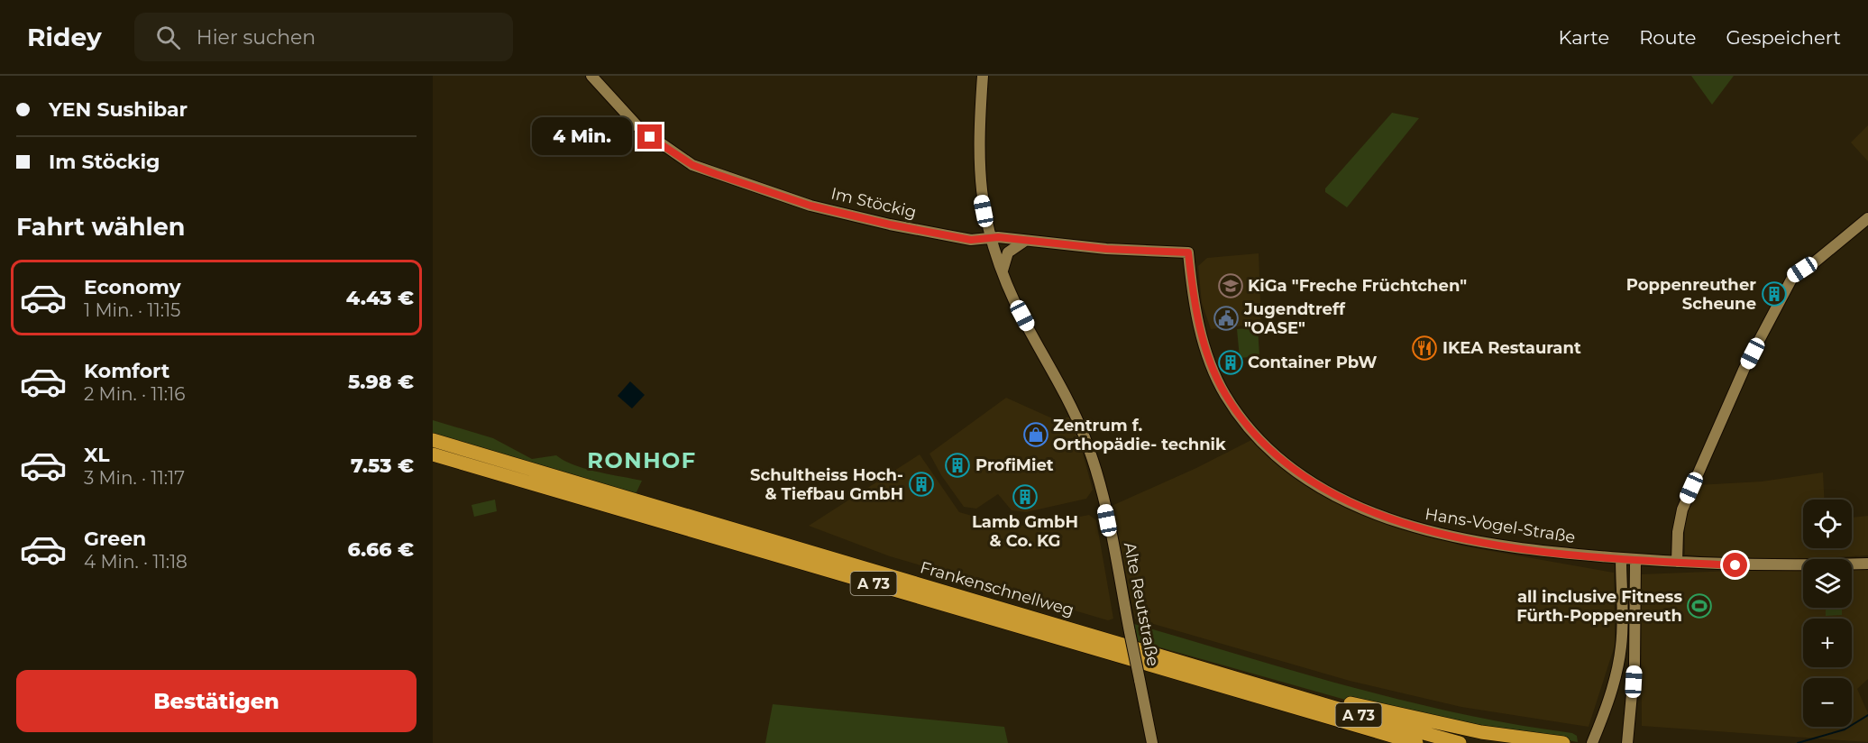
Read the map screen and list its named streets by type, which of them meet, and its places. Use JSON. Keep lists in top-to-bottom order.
{
  "streets": {
    "highway": ["A 73", "Frankenschnellweg"],
    "main road": ["Im Stöckig", "Hans-Vogel-Straße", "Alte Reutstraße"]
  },
  "crossings": [
    ["Im Stöckig", "Hans-Vogel-Straße"],
    ["Im Stöckig", "Alte Reutstraße"]
  ],
  "districts": ["RONHOF"],
  "places": {
    "school or university": ["KiGa \"Freche Früchtchen\""],
    "building": [
      "Poppenreuther Scheune",
      "Container PbW",
      "ProfiMiet",
      "Schultheiss Hoch- & Tiefbau GmbH",
      "Lamb GmbH & Co. KG"
    ],
    "public building": ["Jugendtreff \"OASE\""],
    "restaurant": ["IKEA Restaurant"],
    "shop": ["Zentrum f. Orthopädie- technik"],
    "sports": ["all inclusive Fitness Fürth-Poppenreuth"]
  },
  "page": {
    "header": "Ridey",
    "search": "Hier suchen",
    "nav": ["Karte", "Route", "Gespeichert"],
    "banner": ["YEN Sushibar", "Im Stöckig"],
    "bubble": "4 Min.",
    "heading": "Fahrt wählen",
    "list": [
      {
        "name": "Economy",
        "note": "1 Min. · 11:15",
        "value": "4.43 €"
      },
      {
        "name": "Komfort",
        "note": "2 Min. · 11:16",
        "value": "5.98 €"
      },
      {
        "name": "XL",
        "note": "3 Min. · 11:17",
        "value": "7.53 €"
      },
      {
        "name": "Green",
        "note": "4 Min. · 11:18",
        "value": "6.66 €"
      }
    ],
    "map_buttons": ["+", "−"],
    "buttons": "Bestätigen"
  }
}
